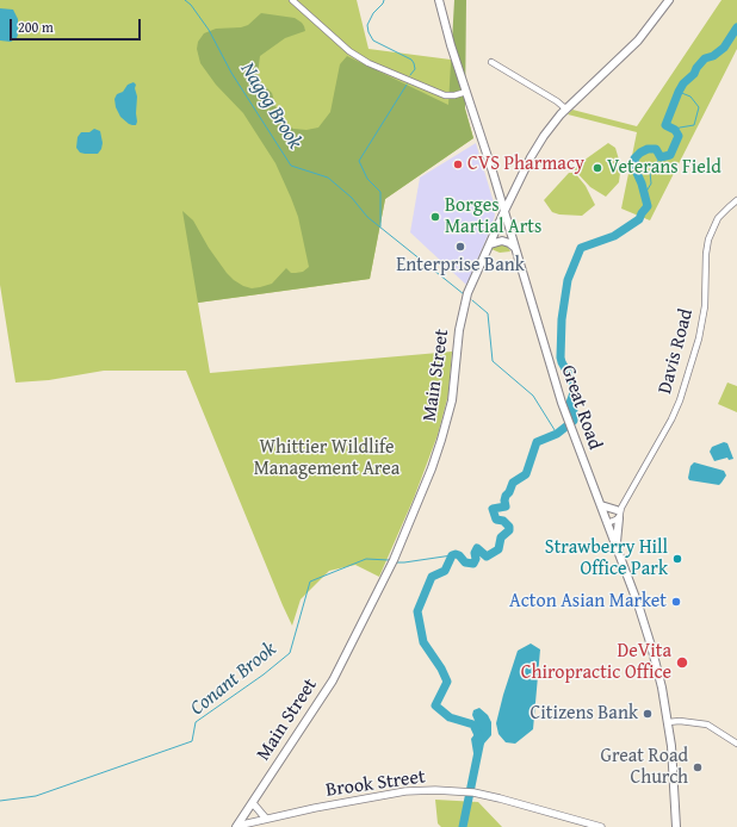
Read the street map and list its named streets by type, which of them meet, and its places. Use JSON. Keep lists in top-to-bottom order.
{
  "streets": {
    "main road": ["Main Street", "Great Road"],
    "street": ["Davis Road", "Brook Street"]
  },
  "crossings": [
    ["Davis Road", "Great Road"],
    ["Main Street", "Great Road"],
    ["Main Street", "Brook Street"]
  ],
  "water": ["Nagog Brook", "Conant Brook"],
  "parks": ["Whittier Wildlife Management Area"],
  "places": [
    "CVS Pharmacy",
    "Veterans Field",
    "Borges Martial Arts",
    "Enterprise Bank",
    "Strawberry Hill Office Park",
    "Acton Asian Market",
    "DeVita Chiropractic Office",
    "Citizens Bank",
    "Great Road Church"
  ],
  "scale_bar": "200 m"
}
